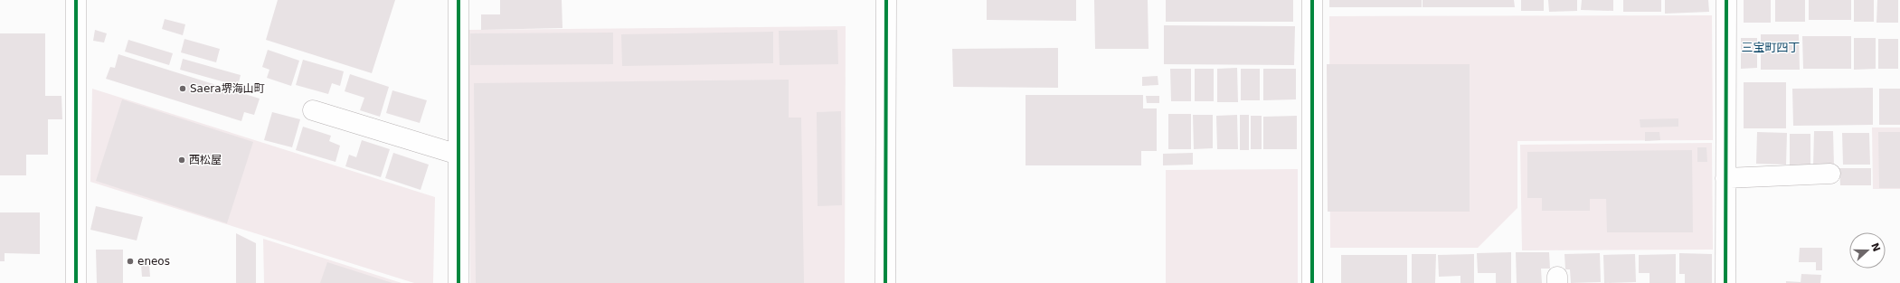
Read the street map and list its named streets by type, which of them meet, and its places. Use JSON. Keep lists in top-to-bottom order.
{
  "districts": ["三宝町四丁"],
  "places": ["Saera堺海山町", "西松屋", "eneos"],
  "north": "right"
}
